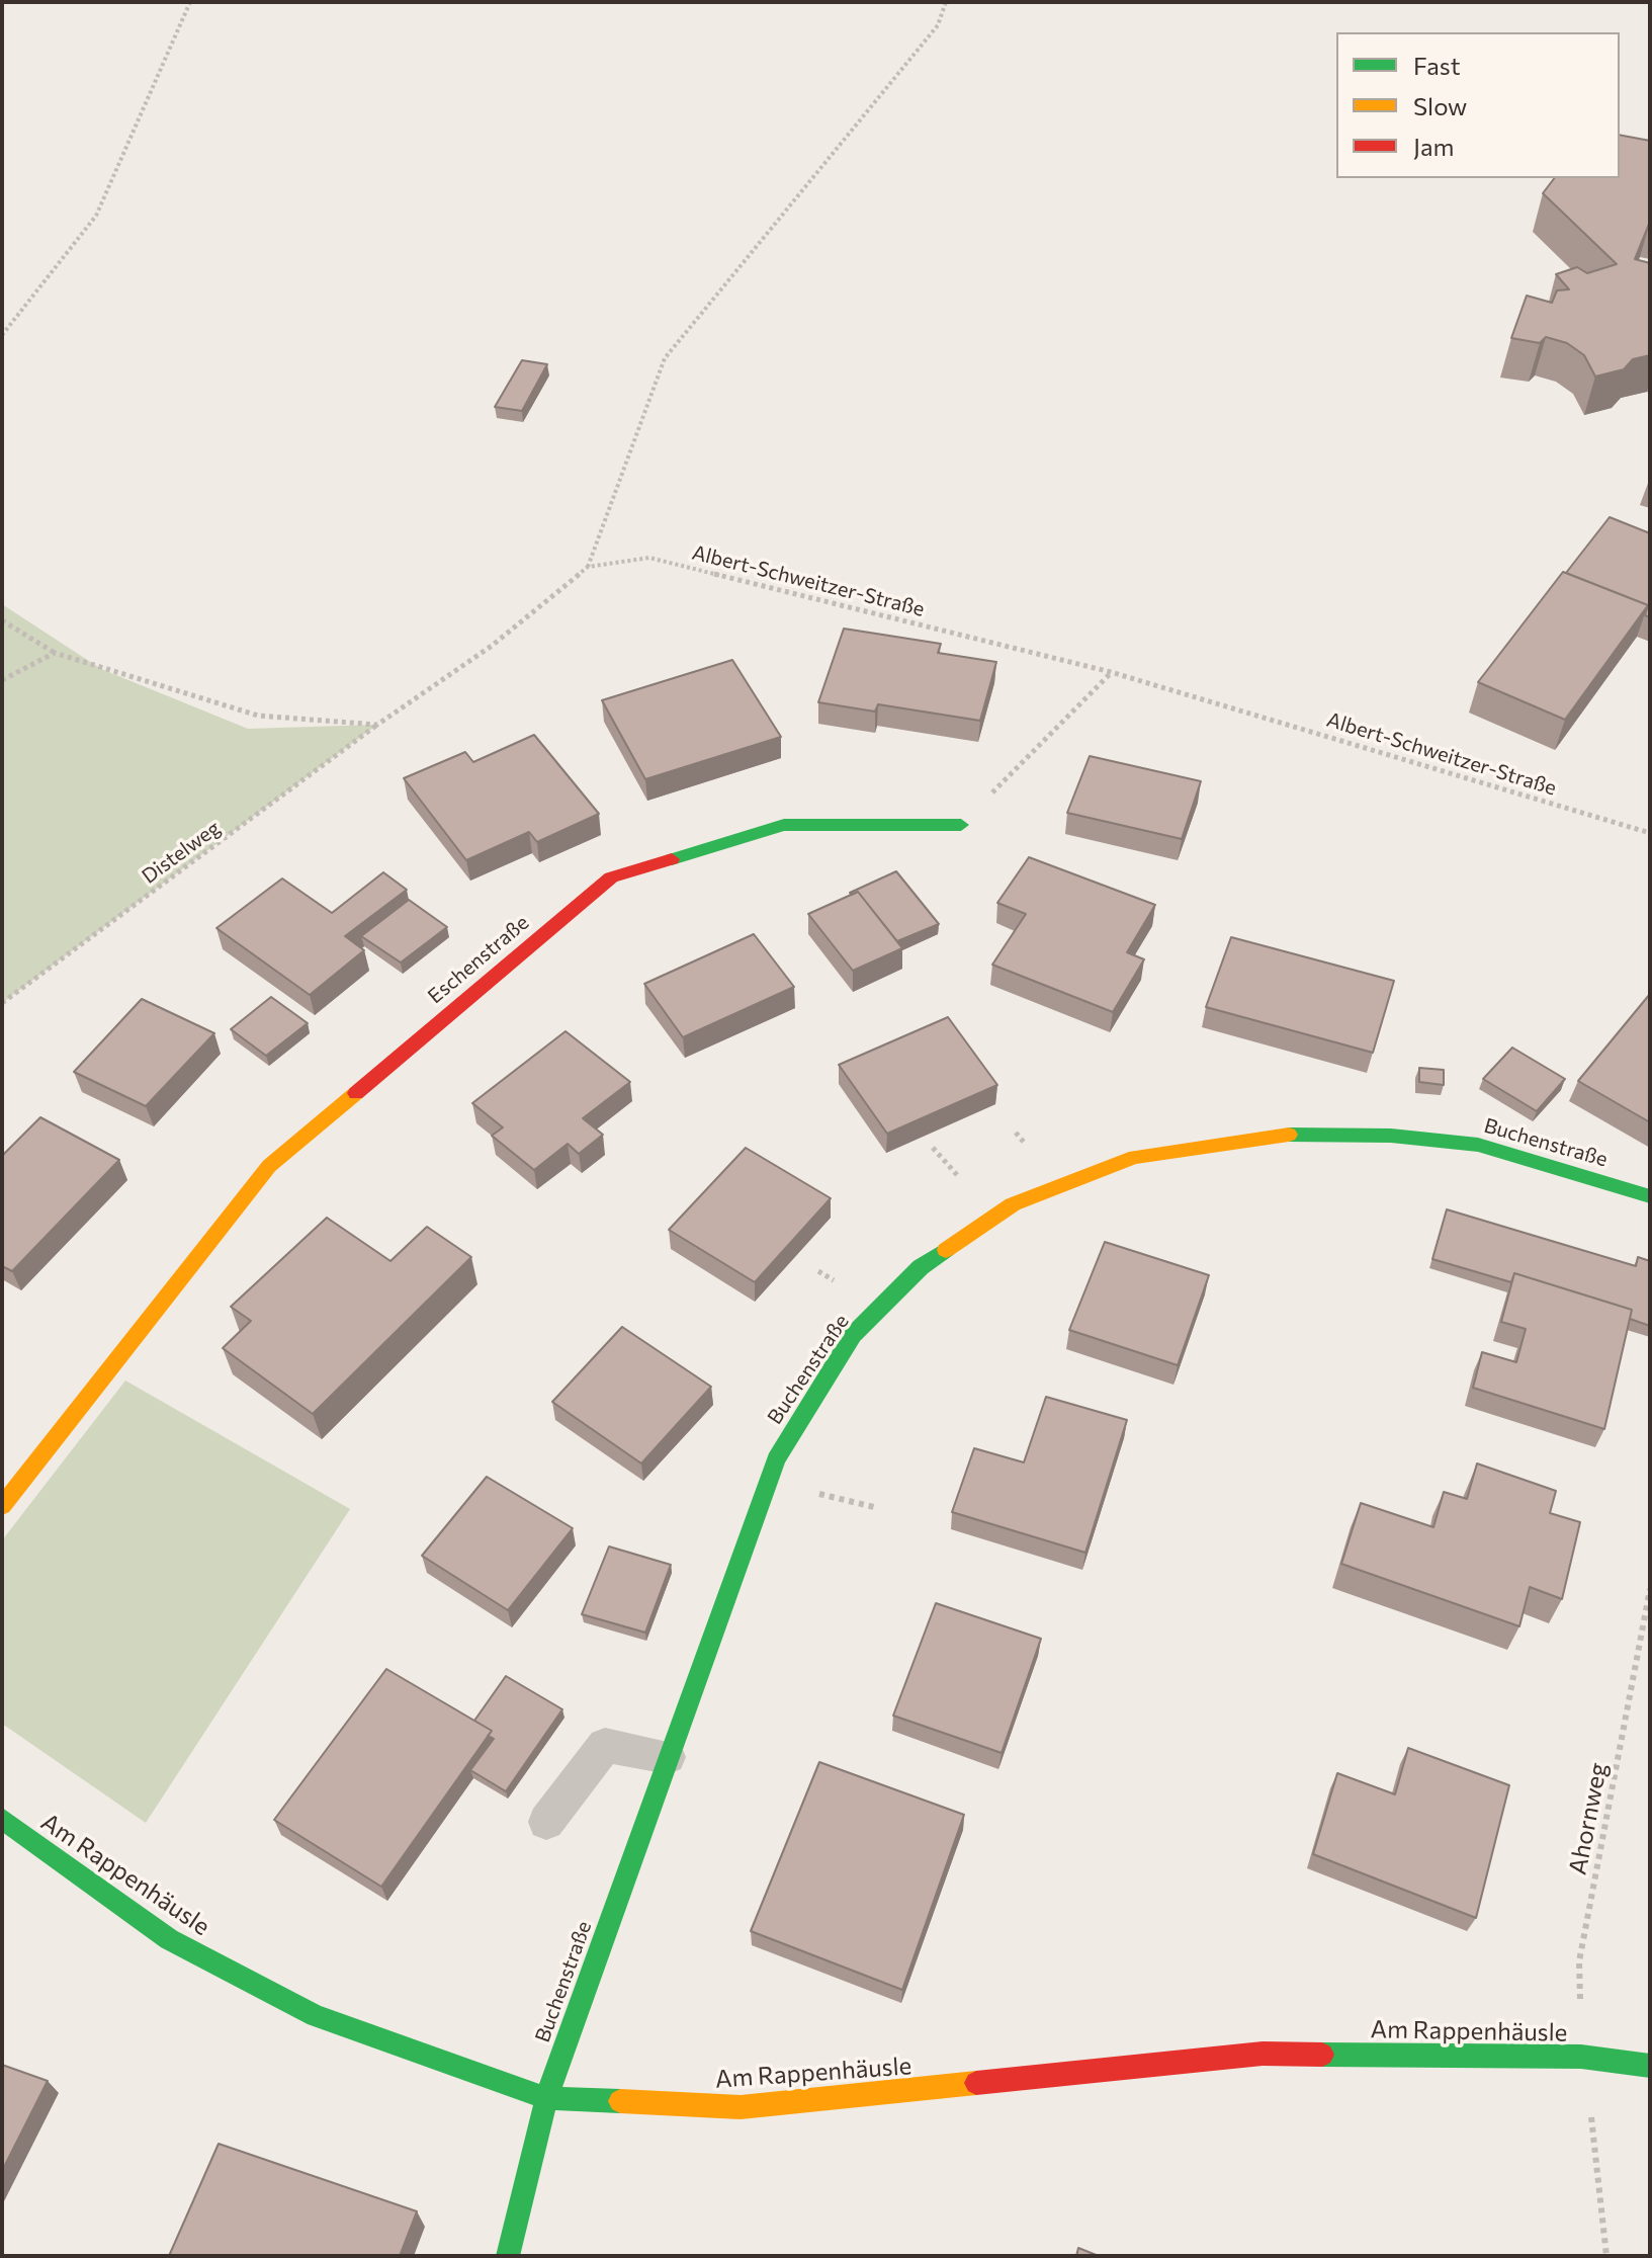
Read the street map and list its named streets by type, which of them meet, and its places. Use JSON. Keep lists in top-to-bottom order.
{
  "streets": {
    "street": ["Eschenstraße", "Buchenstraße", "Am Rappenhäusle"],
    "path": ["Albert-Schweitzer-Straße", "Distelweg", "Ahornweg"]
  },
  "crossings": [
    ["Buchenstraße", "Am Rappenhäusle"],
    ["Ahornweg", "Am Rappenhäusle"]
  ],
  "legend": ["Fast", "Slow", "Jam"]
}
